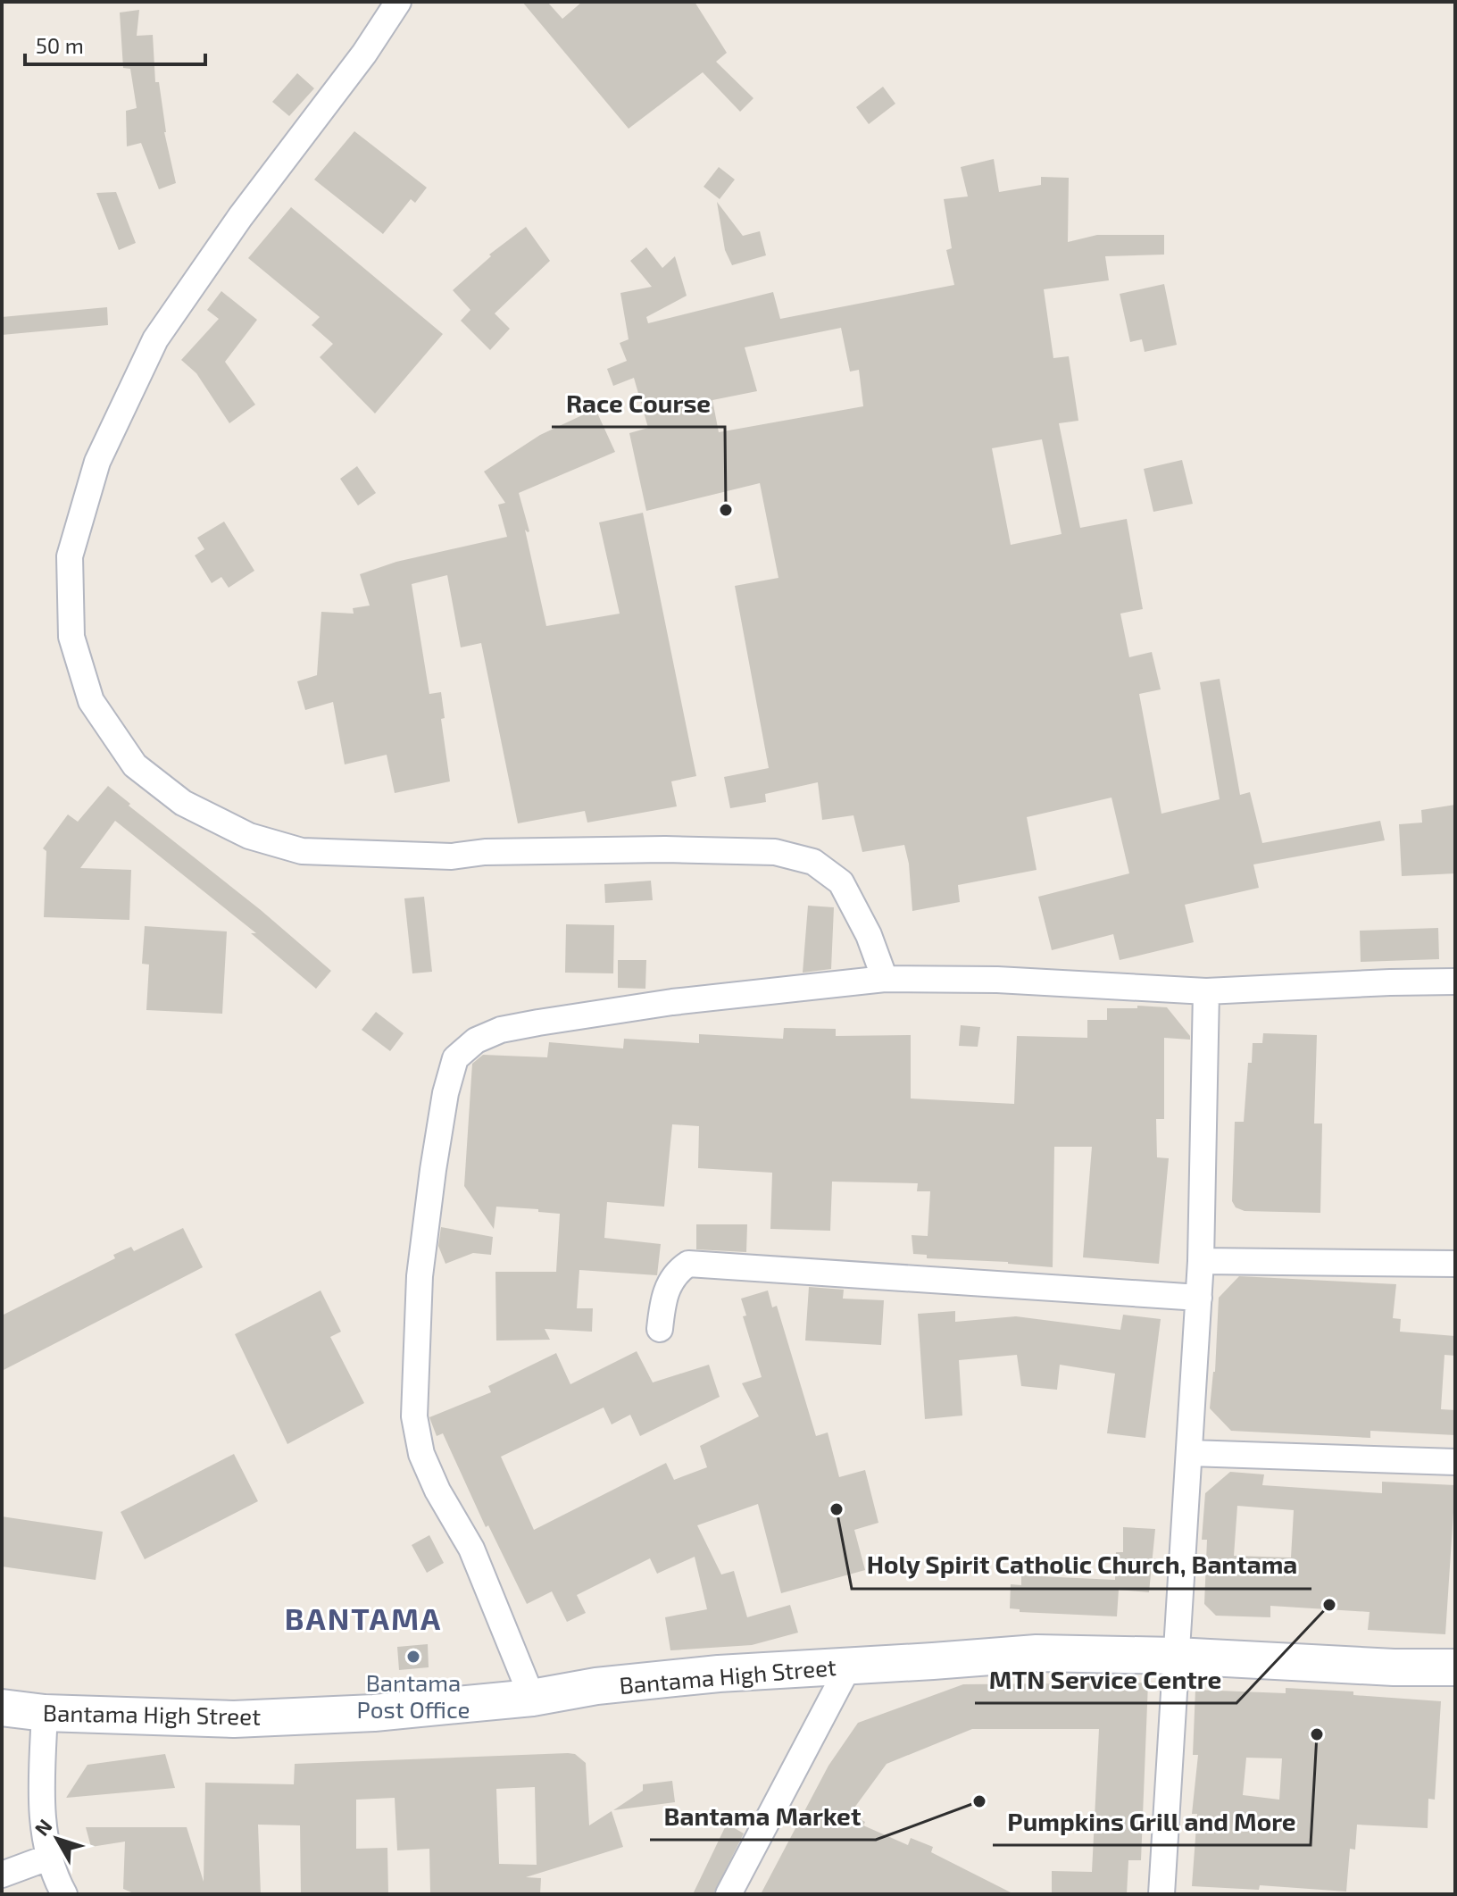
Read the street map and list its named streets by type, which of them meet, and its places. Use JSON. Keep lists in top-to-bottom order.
{
  "streets": {
    "main road": ["Bantama High Street"]
  },
  "districts": ["BANTAMA"],
  "places": [
    "Race Course",
    "Holy Spirit Catholic Church, Bantama",
    "MTN Service Centre",
    "Bantama Post Office",
    "Pumpkins Grill and More",
    "Bantama Market"
  ],
  "scale_bar": "50 m",
  "north": "top left"
}
